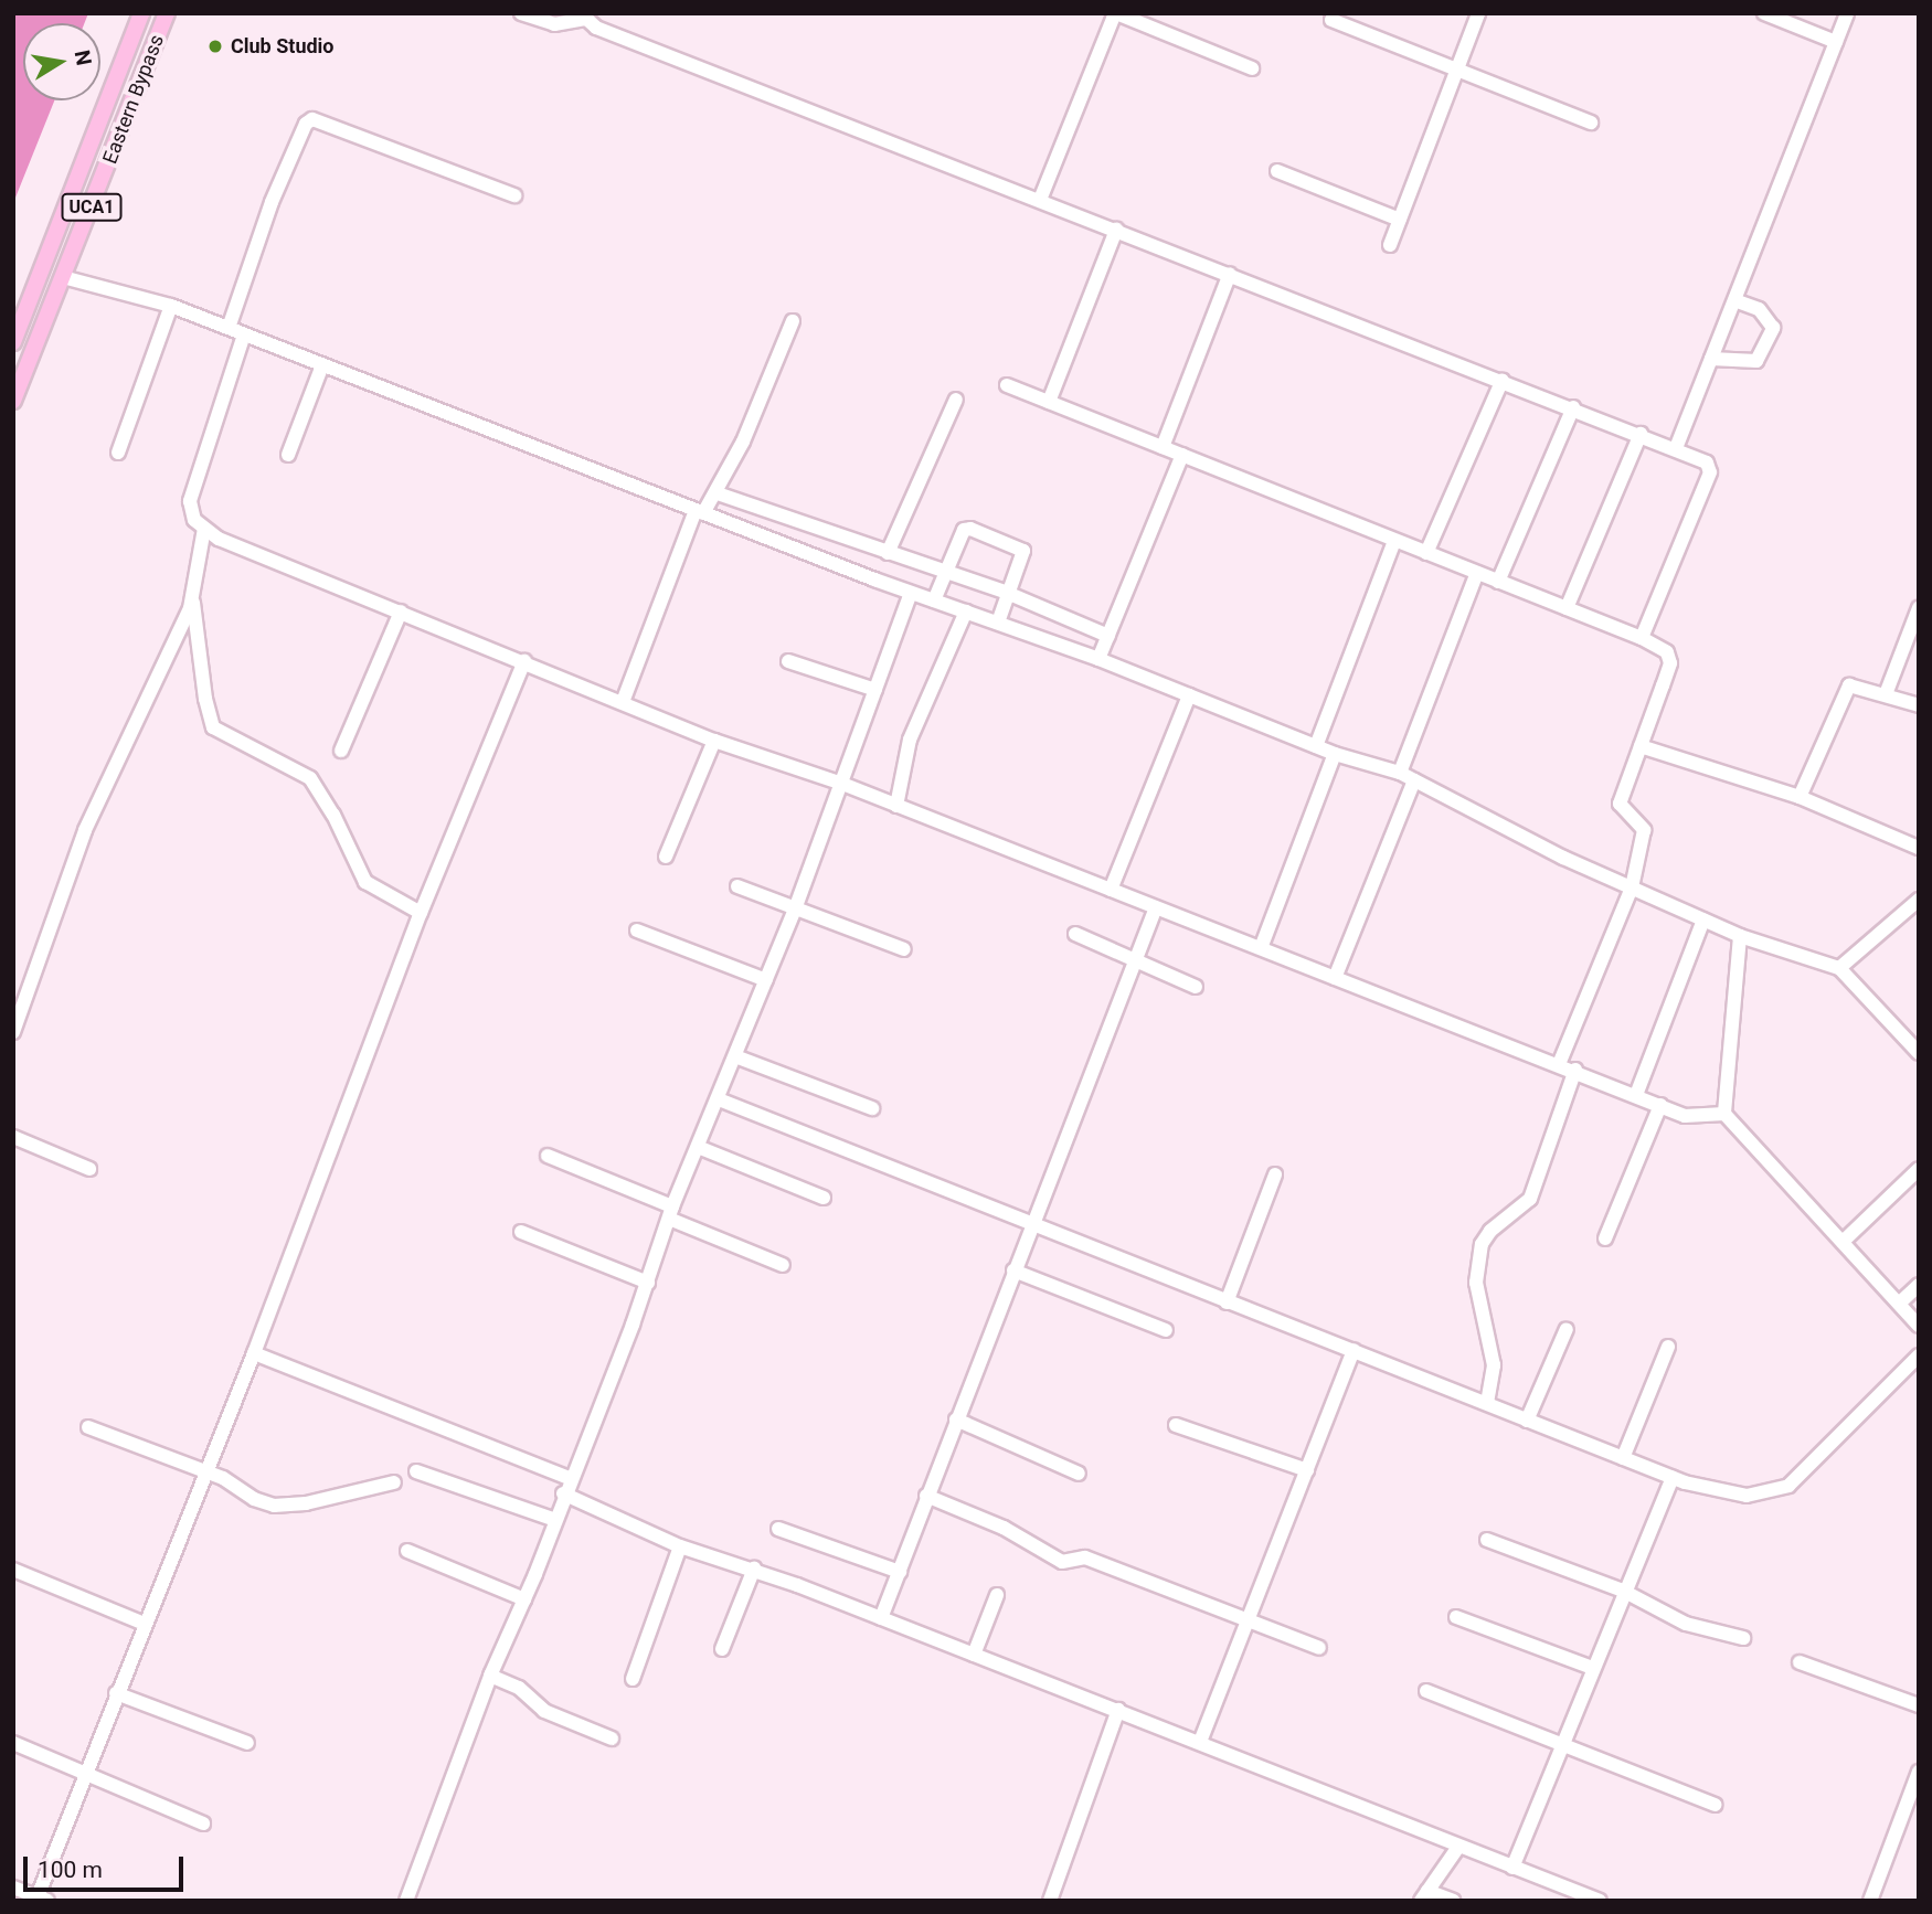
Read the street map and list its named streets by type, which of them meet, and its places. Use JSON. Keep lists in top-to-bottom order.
{
  "streets": {
    "main road": ["Eastern Bypass", "UCA1"]
  },
  "places": ["Club Studio"],
  "scale_bar": "100 m",
  "north": "right"
}
